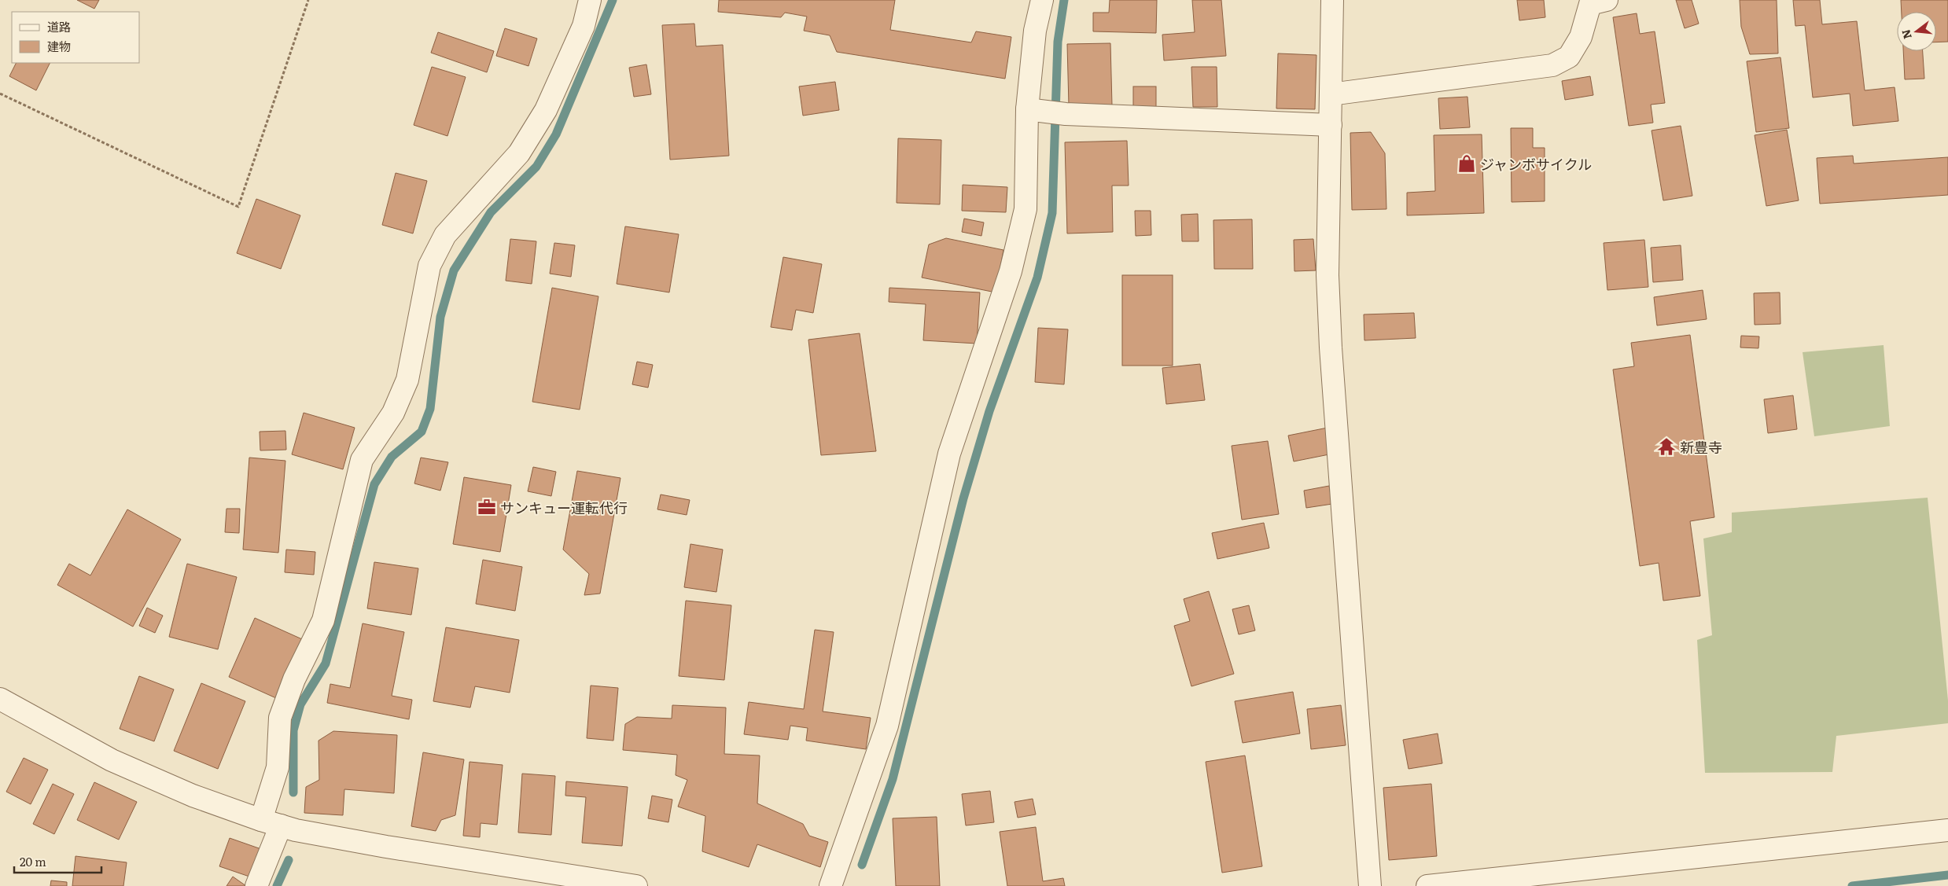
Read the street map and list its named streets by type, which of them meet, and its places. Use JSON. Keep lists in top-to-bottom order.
{
  "places": {
    "shop": ["ジャンボサイクル"],
    "temple": ["新豊寺"],
    "office": ["サンキュー運転代行"]
  },
  "legend": ["道路", "建物"],
  "scale_bar": "20 m",
  "north": "left"
}
